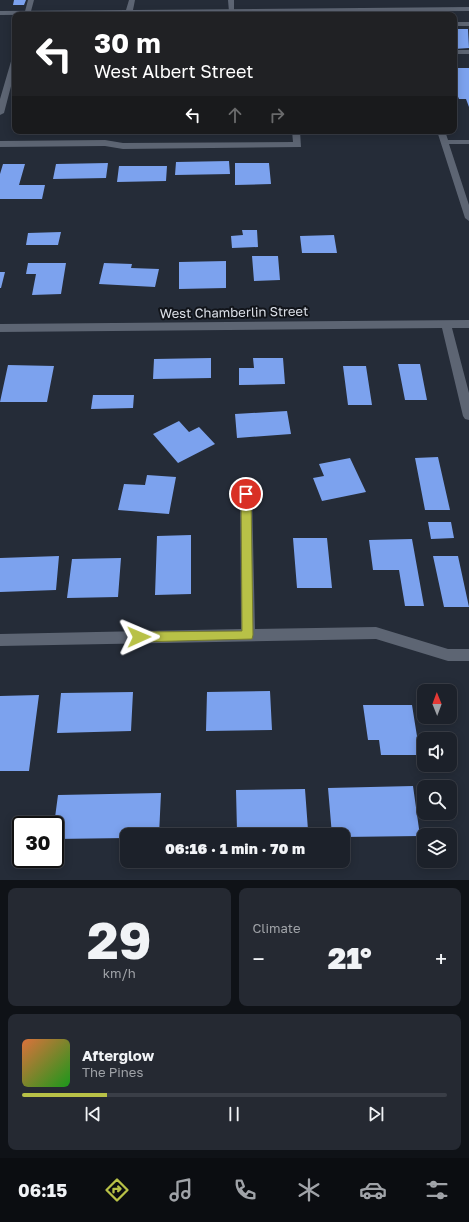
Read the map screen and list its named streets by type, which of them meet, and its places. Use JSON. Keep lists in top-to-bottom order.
{
  "streets": {
    "street": ["West Chamberlin Street"]
  },
  "north": "top",
  "page": {
    "turn": ["30 m", "West Albert Street"],
    "limit": "30",
    "trip": "06:16 · 1 min · 70 m",
    "tile": [
      ["29", "km/h"],
      "Climate"
    ],
    "heat": ["−", "21°", "+"],
    "song": ["Afterglow", "The Pines"],
    "tabs": "06:15"
  }
}
